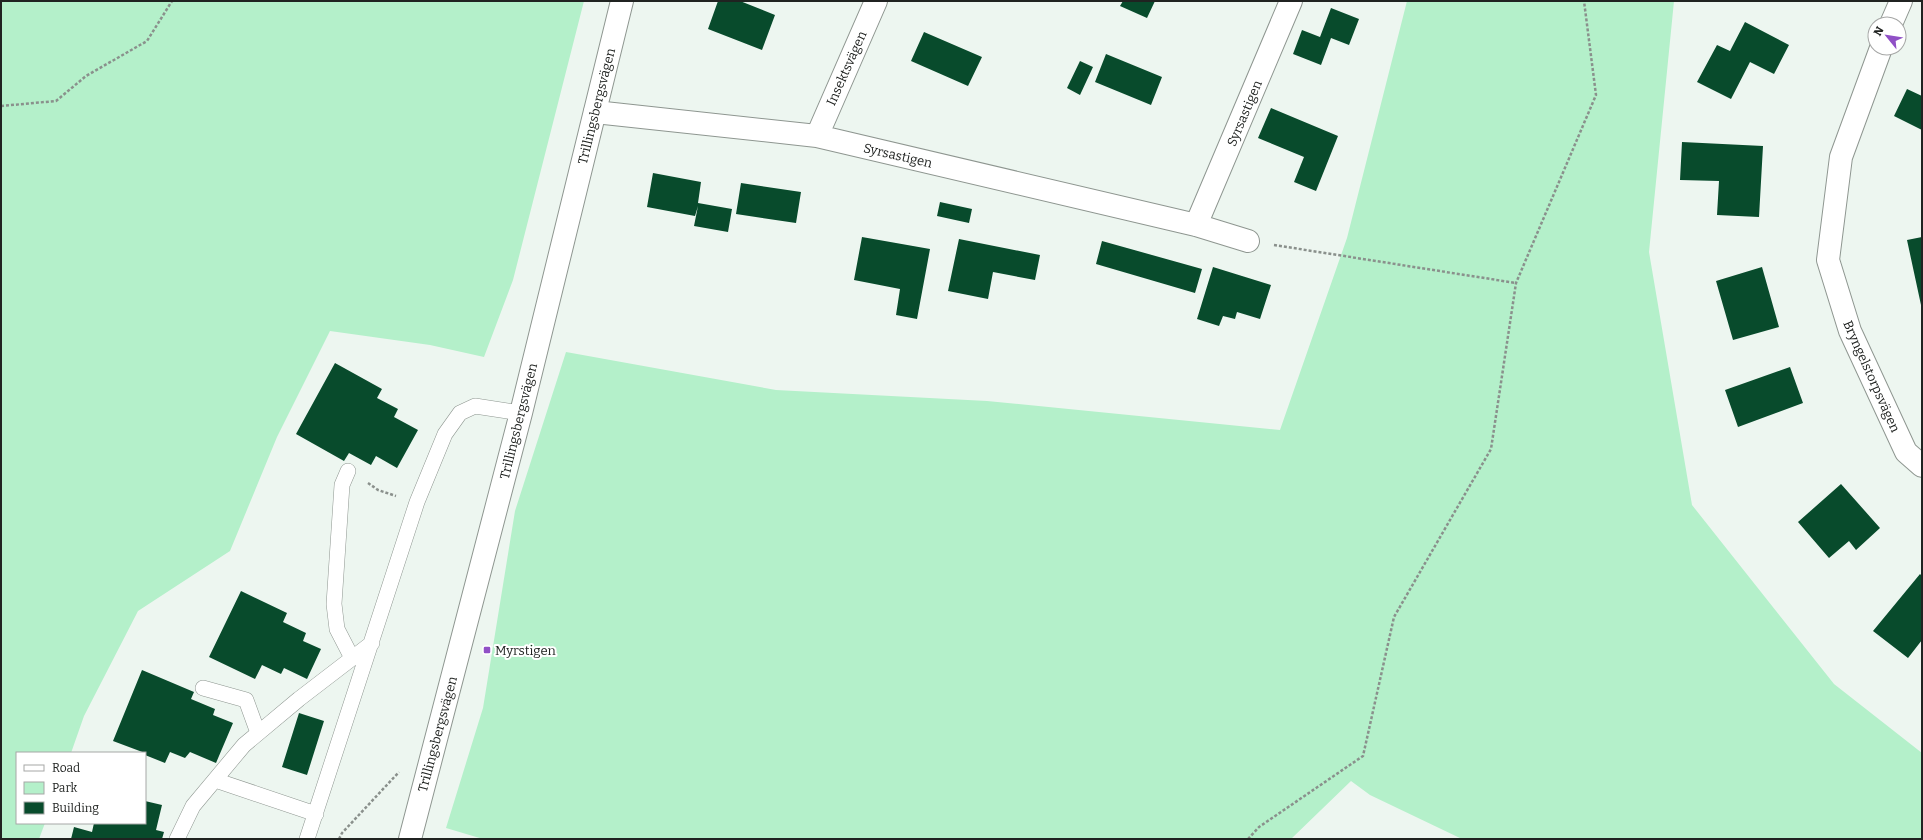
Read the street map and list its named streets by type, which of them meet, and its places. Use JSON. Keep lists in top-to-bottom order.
{
  "streets": {
    "street": [
      "Insektsvägen",
      "Trillingsbergsvägen",
      "Syrsastigen",
      "Bryngelstorpsvägen"
    ]
  },
  "crossings": [
    ["Insektsvägen", "Syrsastigen"],
    ["Trillingsbergsvägen", "Syrsastigen"]
  ],
  "places": {
    "transit": ["Myrstigen"]
  },
  "legend": ["Road", "Park", "Building"],
  "north": "top left"
}
